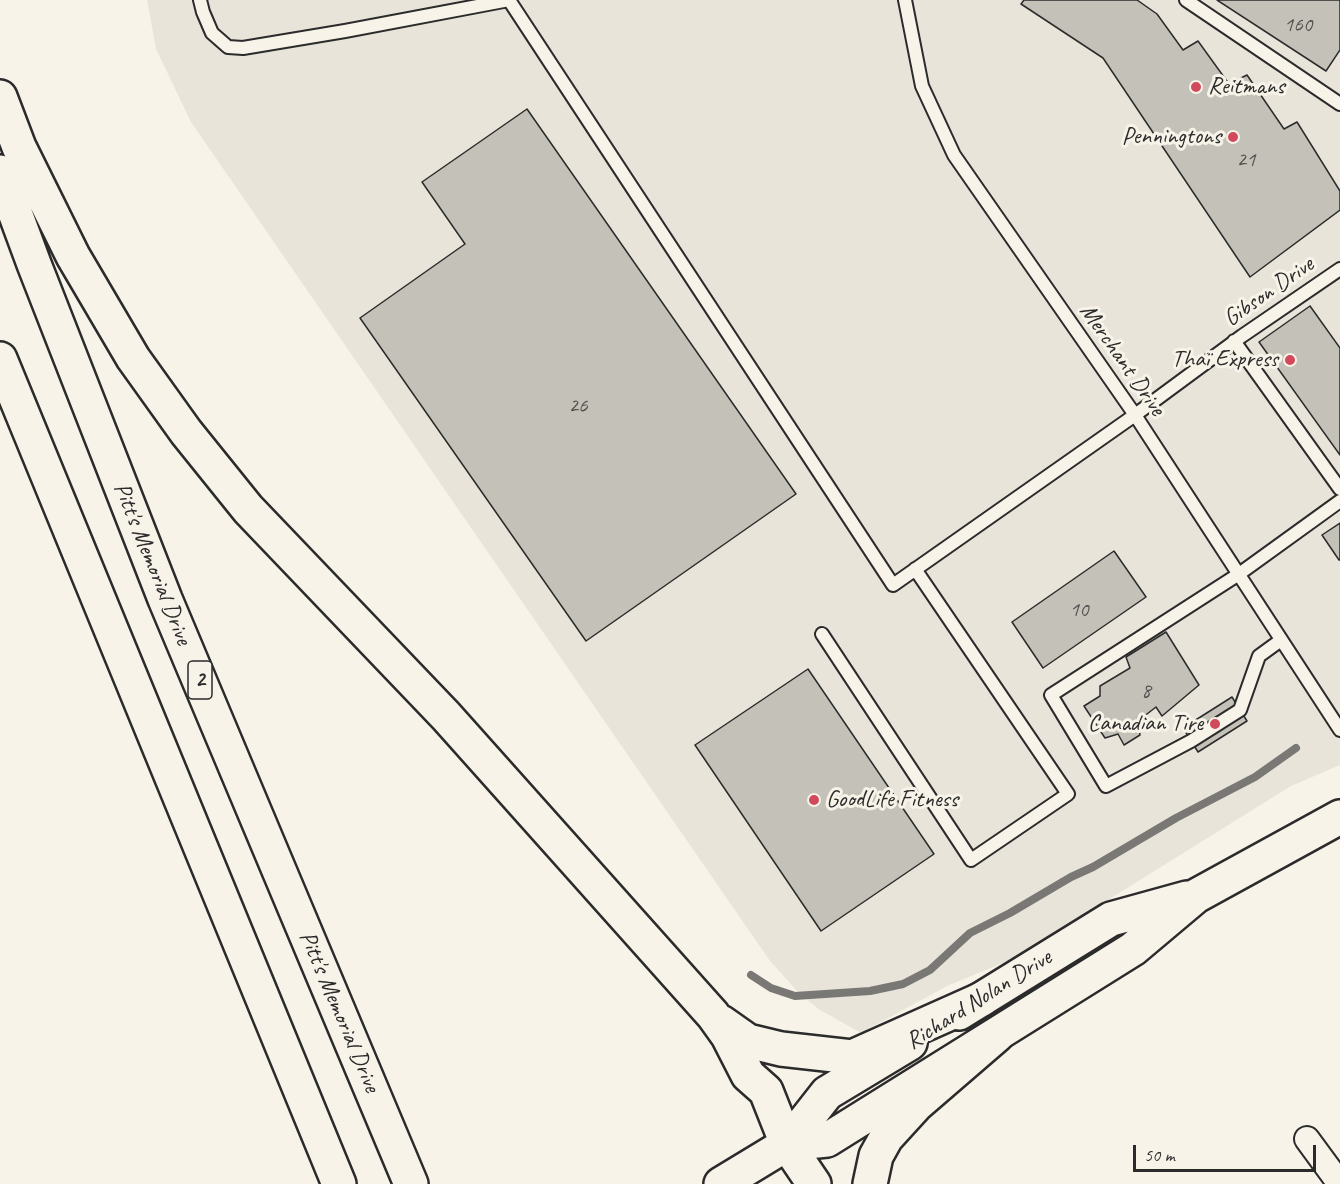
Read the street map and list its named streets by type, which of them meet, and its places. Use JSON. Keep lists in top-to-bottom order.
{
  "streets": {
    "main road": ["Pitt's Memorial Drive", "2", "Richard Nolan Drive"],
    "lane": ["Gibson Drive", "Merchant Drive"]
  },
  "crossings": [
    ["Gibson Drive", "Merchant Drive"]
  ],
  "places": [
    "Reitmans",
    "Penningtons",
    "Thaï Express",
    "Canadian Tire",
    "GoodLife Fitness"
  ],
  "house_numbers": [
    "160",
    "21",
    "26",
    "10",
    "8"
  ],
  "scale_bar": "50 m"
}
